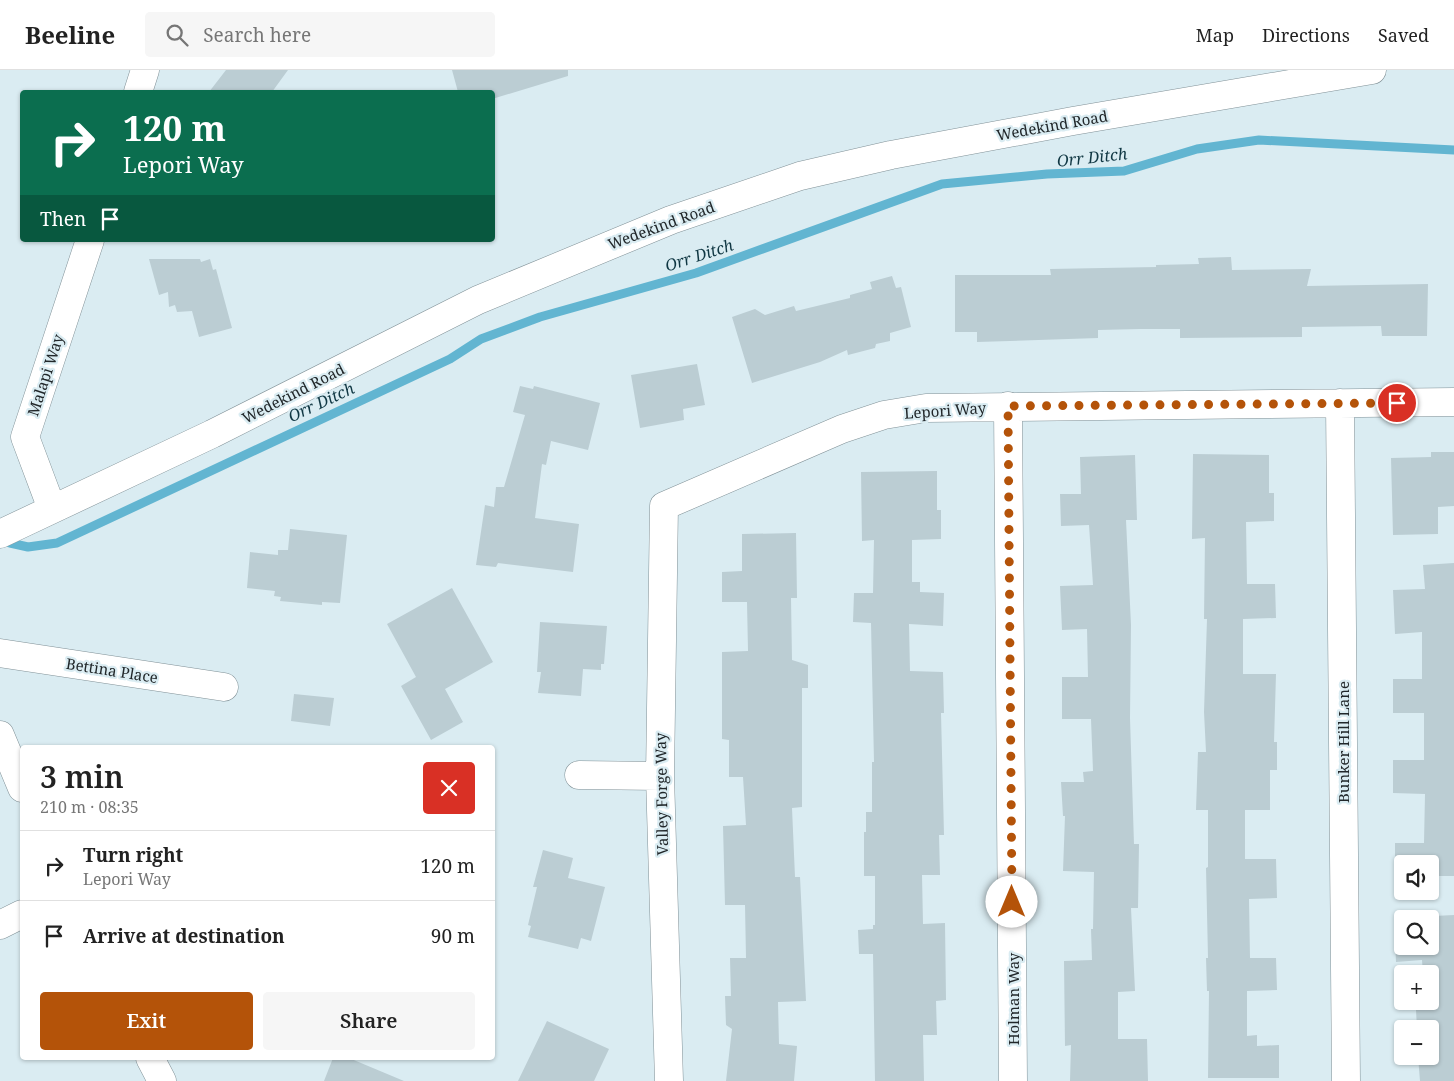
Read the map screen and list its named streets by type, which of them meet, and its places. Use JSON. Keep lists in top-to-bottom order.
{
  "streets": {
    "street": [
      "Wedekind Road",
      "Malapi Way",
      "Lepori Way",
      "Bettina Place",
      "Bunker Hill Lane",
      "Valley Forge Way",
      "Holman Way"
    ]
  },
  "crossings": [
    ["Wedekind Road", "Malapi Way"],
    ["Lepori Way", "Bunker Hill Lane"],
    ["Lepori Way", "Valley Forge Way"],
    ["Lepori Way", "Holman Way"]
  ],
  "water": ["Orr Ditch"],
  "page": {
    "header": "Beeline",
    "search": "Search here",
    "nav": ["Map", "Directions", "Saved"],
    "turn": ["120 m", "Lepori Way"],
    "then": "Then",
    "heading": ["3 min", "210 m · 08:35"],
    "list": [
      {
        "name": "Turn right",
        "note": "Lepori Way",
        "value": "120 m"
      },
      {
        "name": "Arrive at destination",
        "value": "90 m"
      }
    ],
    "map_buttons": ["+", "−"],
    "buttons": ["Exit", "Share"]
  }
}
